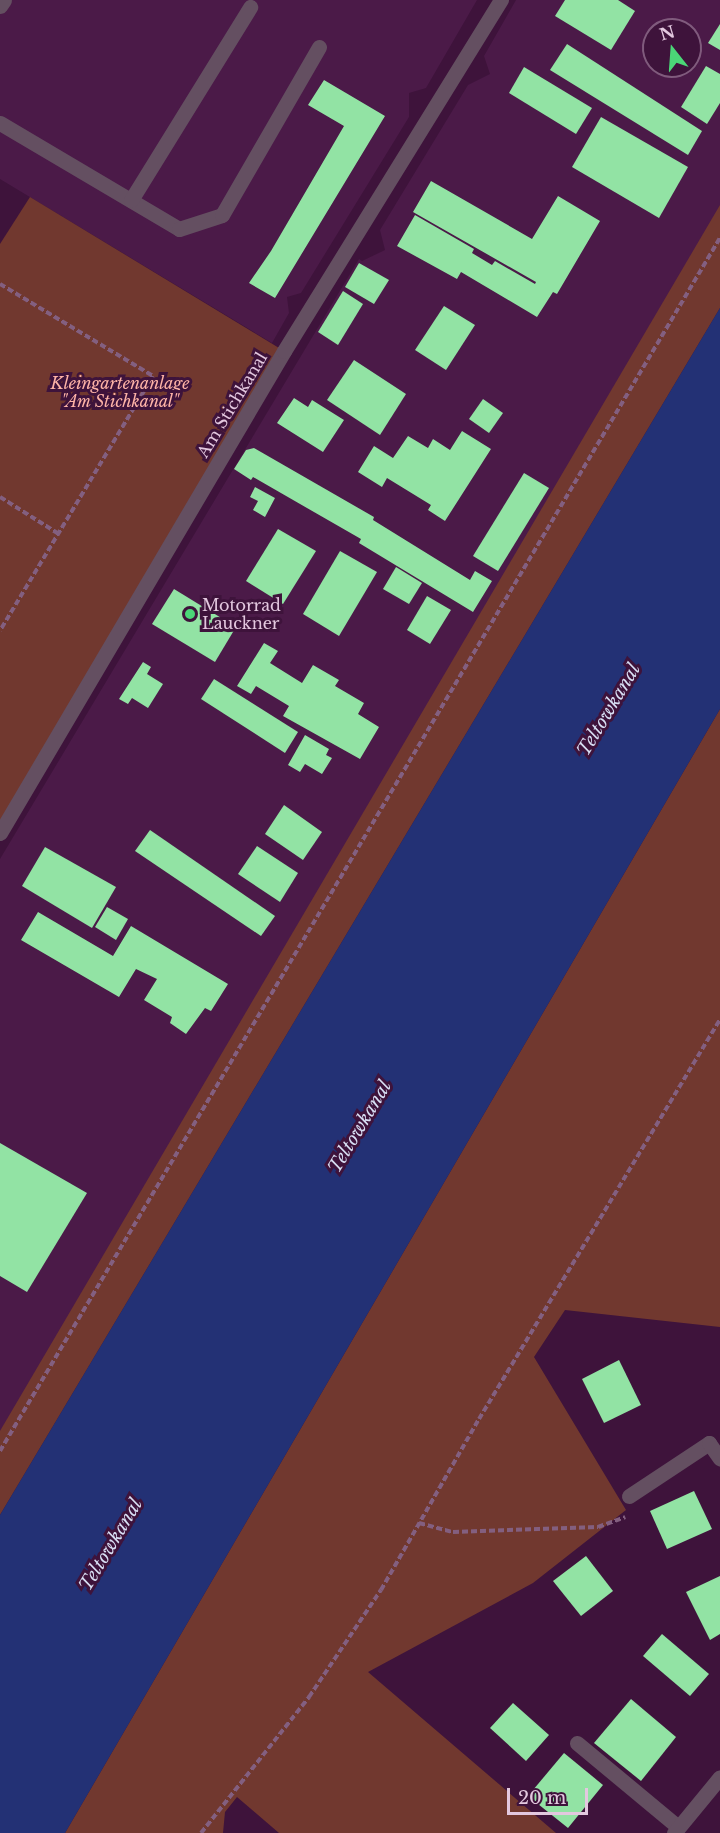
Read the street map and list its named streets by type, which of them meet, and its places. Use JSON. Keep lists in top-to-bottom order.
{
  "streets": {
    "street": ["Am Stichkanal"]
  },
  "water": ["Teltowkanal"],
  "parks": ["Kleingartenanlage \"Am Stichkanal\""],
  "places": ["Motorrad Lauckner"],
  "scale_bar": "20 m",
  "north": "top"
}
